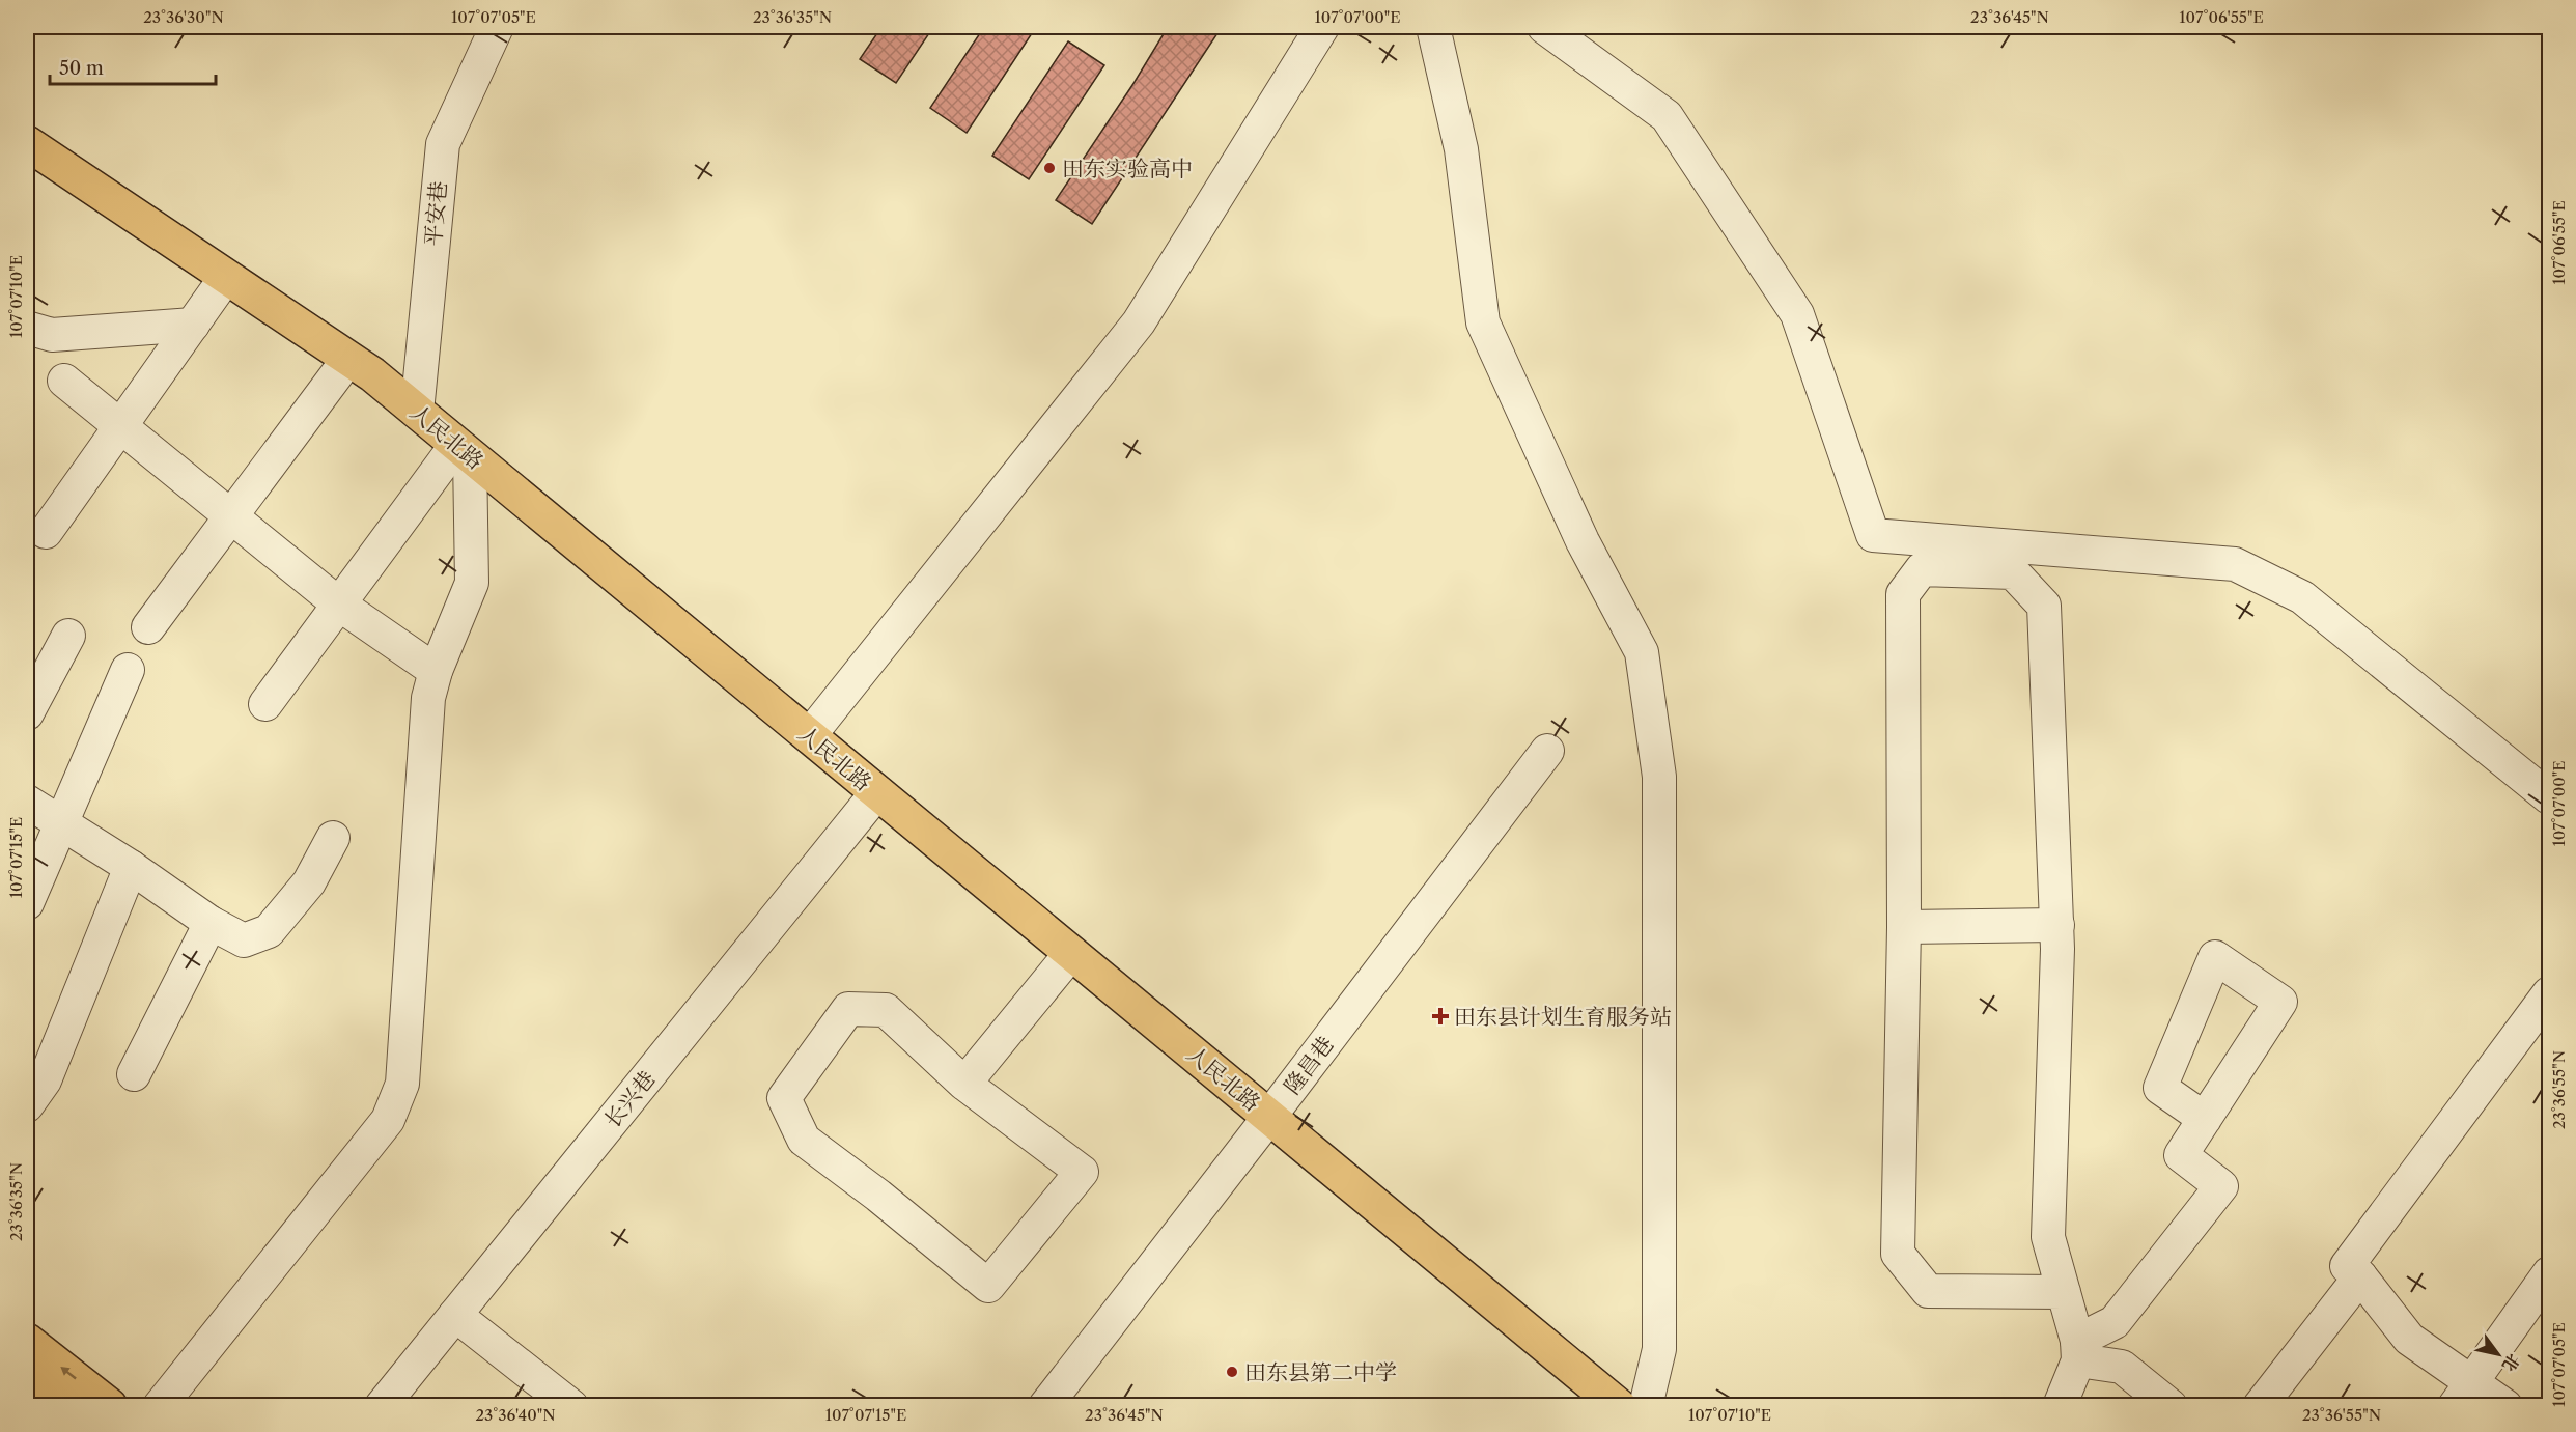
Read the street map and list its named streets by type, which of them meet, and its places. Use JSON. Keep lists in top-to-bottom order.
{
  "streets": {
    "main road": ["人民北路"],
    "street": ["平安巷", "隆昌巷", "长兴巷"]
  },
  "crossings": [
    ["平安巷", "人民北路"],
    ["人民北路", "隆昌巷"],
    ["人民北路", "长兴巷"]
  ],
  "places": {
    "other": ["田东实验高中", "田东县第二中学"],
    "health": ["田东县计划生育服务站"]
  },
  "scale_bar": "50 m",
  "north": "bottom right",
  "coordinates": [
    "23°36'30\"N",
    "107°07'05\"E",
    "23°36'35\"N",
    "107°07'00\"E",
    "23°36'45\"N",
    "107°06'55\"E",
    "107°07'10\"E",
    "107°07'15\"E",
    "23°36'55\"N",
    "23°36'40\"N"
  ]
}
